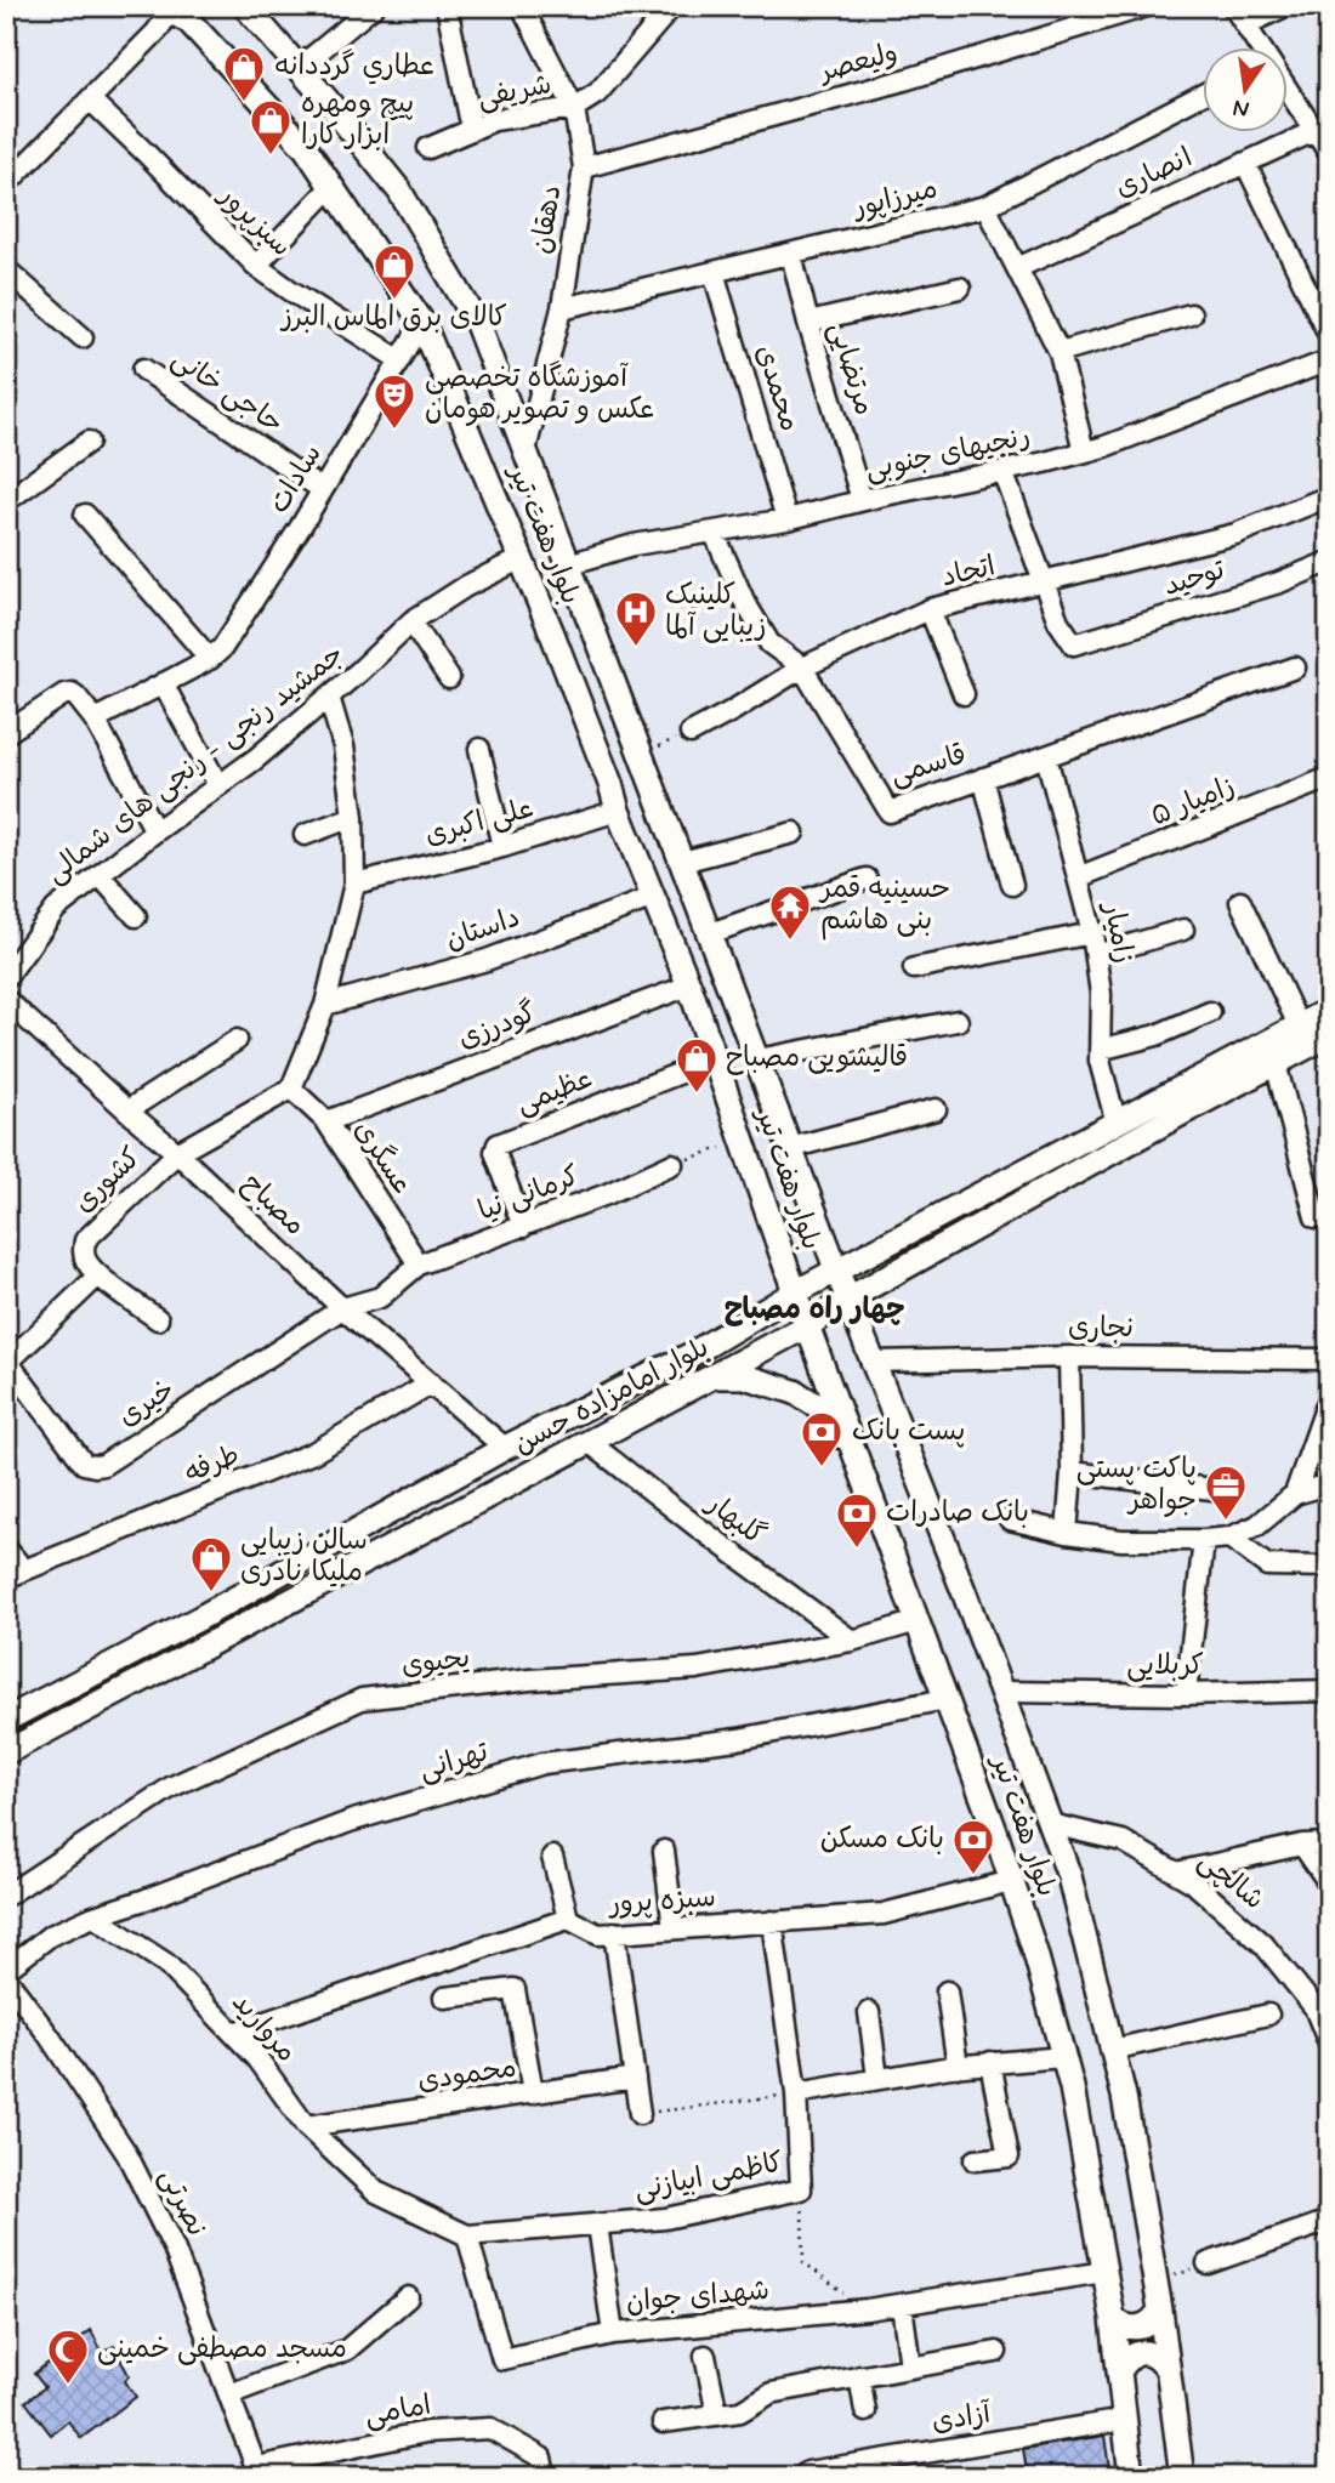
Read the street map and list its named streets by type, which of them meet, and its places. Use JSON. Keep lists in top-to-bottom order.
{
  "streets": {
    "main road": ["بلوار هفت تیر", "بلوار امامزاده حسن"],
    "street": [
      "ولیعصر",
      "شریفی",
      "انصاری",
      "میرزاپور",
      "دهقان",
      "سبزپرور",
      "مرتضایی",
      "محمدی",
      "حاجی خانی",
      "رنجیهای جنوبی",
      "سادات",
      "اتحاد",
      "توحید",
      "جمشید رنجی - رنجی های شمالی",
      "قاسمی",
      "زامیار ۵",
      "علی اکبری",
      "داستان",
      "زامیار",
      "گودرزی",
      "عظیمی",
      "عسگری",
      "کشوری",
      "کرمانی نیا",
      "مصباح",
      "نجاری",
      "خیری",
      "طرفه",
      "گلبهار",
      "یحیوی",
      "کربلایی",
      "تهرانی",
      "شالچی",
      "سبزه پرور",
      "مروارید",
      "محمودی",
      "کاظمی ابیازنی",
      "نصرتی",
      "شهدای جوان",
      "امامی",
      "آزادی"
    ]
  },
  "crossings": [
    ["ولیعصر", "دهقان"],
    ["شریفی", "دهقان"],
    ["میرزاپور", "دهقان"],
    ["میرزاپور", "مرتضایی"],
    ["میرزاپور", "محمدی"],
    ["دهقان", "بلوار هفت تیر"],
    ["سبزپرور", "سادات"],
    ["مرتضایی", "رنجیهای جنوبی"],
    ["محمدی", "رنجیهای جنوبی"],
    ["حاجی خانی", "سادات"],
    ["رنجیهای جنوبی", "بلوار هفت تیر"],
    ["رنجیهای جنوبی", "قاسمی"],
    ["سادات", "بلوار هفت تیر"],
    ["بلوار هفت تیر", "جمشید رنجی - رنجی های شمالی"],
    ["بلوار هفت تیر", "علی اکبری"],
    ["بلوار هفت تیر", "داستان"],
    ["بلوار هفت تیر", "گودرزی"],
    ["بلوار هفت تیر", "عظیمی"],
    ["بلوار هفت تیر", "نجاری"],
    ["بلوار هفت تیر", "بلوار امامزاده حسن"],
    ["بلوار هفت تیر", "یحیوی"],
    ["بلوار هفت تیر", "کربلایی"],
    ["بلوار هفت تیر", "تهرانی"],
    ["بلوار هفت تیر", "شالچی"],
    ["بلوار هفت تیر", "سبزه پرور"],
    ["بلوار هفت تیر", "شهدای جوان"],
    ["بلوار هفت تیر", "آزادی"],
    ["اتحاد", "توحید"],
    ["اتحاد", "قاسمی"],
    ["قاسمی", "زامیار"],
    ["زامیار ۵", "زامیار"],
    ["زامیار", "بلوار امامزاده حسن"],
    ["گودرزی", "عسگری"],
    ["عظیمی", "کرمانی نیا"],
    ["عسگری", "کرمانی نیا"],
    ["کشوری", "مصباح"],
    ["کرمانی نیا", "مصباح"],
    ["کرمانی نیا", "خیری"],
    ["مصباح", "بلوار امامزاده حسن"],
    ["مصباح", "خیری"],
    ["مصباح", "طرفه"],
    ["بلوار امامزاده حسن", "گلبهار"],
    ["گلبهار", "یحیوی"],
    ["تهرانی", "مروارید"],
    ["سبزه پرور", "کاظمی ابیازنی"],
    ["مروارید", "محمودی"],
    ["مروارید", "کاظمی ابیازنی"],
    ["مروارید", "شهدای جوان"],
    ["کاظمی ابیازنی", "شهدای جوان"],
    ["نصرتی", "امامی"]
  ],
  "districts": ["چهار راه مصباح"],
  "places": {
    "shop": [
      "عطاري گرددانه",
      "پیچ ومهره ابزار کارا",
      "کالای برق الماس البرز",
      "قالیشویی مصباح",
      "سالن زیبایی ملیکا نادری"
    ],
    "theatre": ["آموزشگاه تخصصی عکس و تصویر هومان"],
    "hospital": ["کلینیک زیبایی آلما"],
    "temple": ["حسینیه قمر بنی هاشم"],
    "bank": ["پست بانک", "بانک صادرات", "بانک مسکن"],
    "office": ["پاکت پستی جواهر"],
    "mosque": ["مسجد مصطفی خمینی"]
  },
  "north": "bottom"
}
